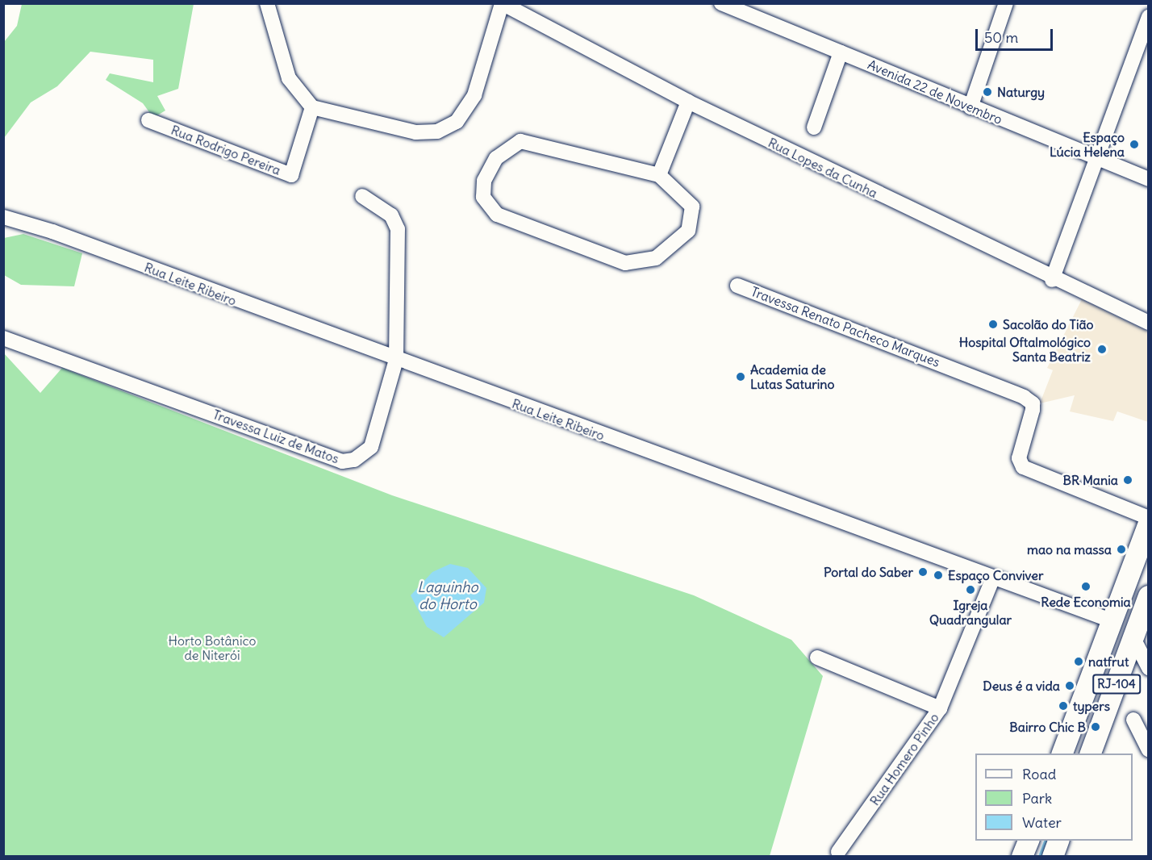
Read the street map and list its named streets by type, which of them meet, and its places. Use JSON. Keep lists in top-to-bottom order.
{
  "streets": {
    "highway": ["RJ-104"],
    "street": [
      "Avenida 22 de Novembro",
      "Rua Rodrigo Pereira",
      "Rua Lopes da Cunha",
      "Rua Leite Ribeiro",
      "Travessa Renato Pacheco Marques",
      "Travessa Luiz de Matos",
      "Rua Homero Pinho"
    ]
  },
  "crossings": [
    ["Rua Leite Ribeiro", "Travessa Luiz de Matos"],
    ["Rua Leite Ribeiro", "RJ-104"],
    ["Rua Leite Ribeiro", "Rua Homero Pinho"]
  ],
  "water": ["Laguinho do Horto"],
  "parks": ["Horto Botânico de Niterói"],
  "places": [
    "Naturgy",
    "Espaço Lúcia Helena",
    "Sacolão do Tião",
    "Hospital Oftalmológico Santa Beatriz",
    "Academia de Lutas Saturino",
    "BR Mania",
    "mao na massa",
    "Portal do Saber",
    "Espaço Conviver",
    "Rede Economia",
    "Igreja Quadrangular",
    "natfrut",
    "Deus é a vida",
    "typers",
    "Bairro Chic B"
  ],
  "legend": ["Road", "Park", "Water"],
  "scale_bar": "50 m"
}
